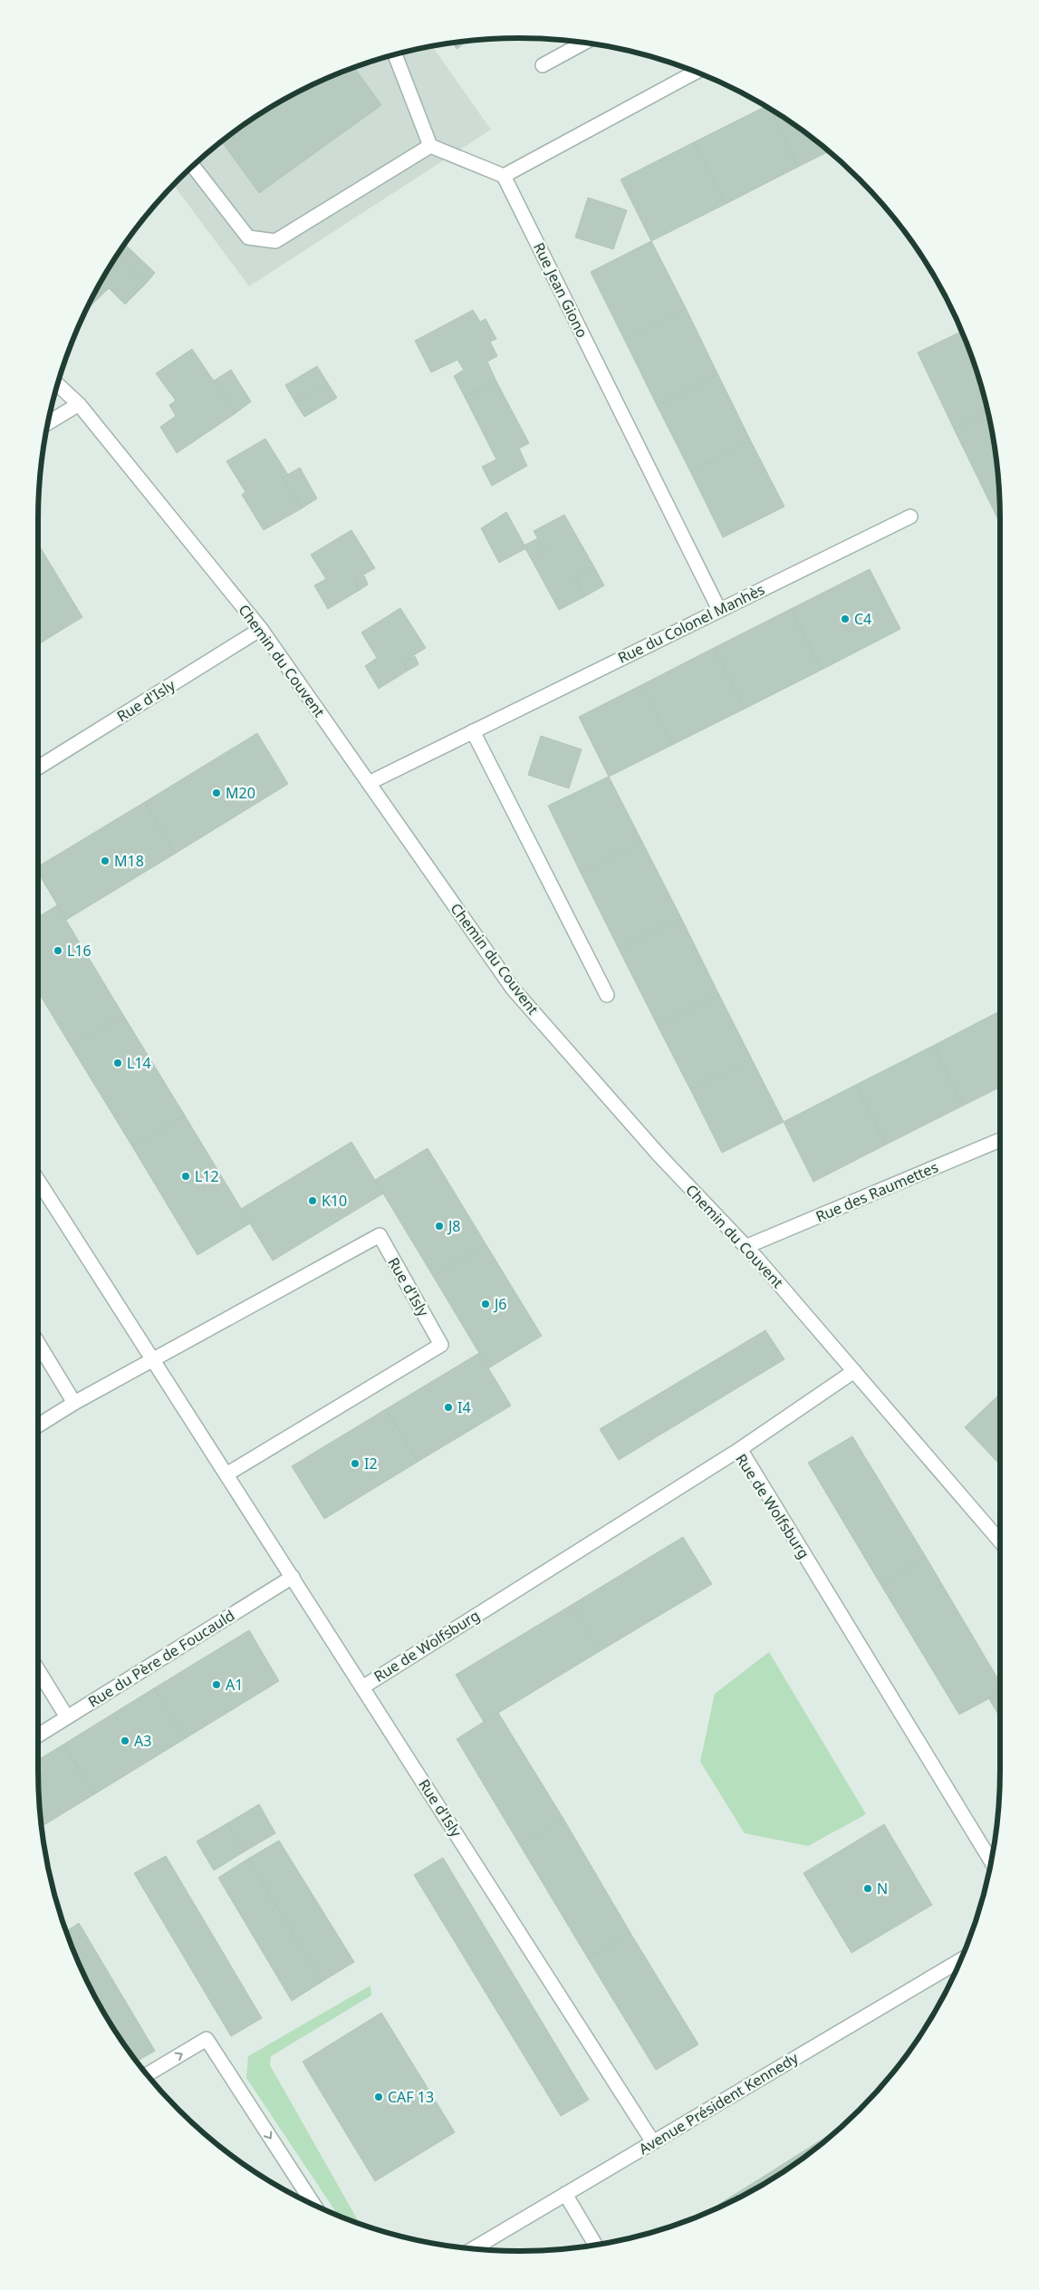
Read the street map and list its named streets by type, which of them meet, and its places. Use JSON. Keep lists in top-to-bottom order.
{
  "streets": {
    "street": [
      "Rue Jean Giono",
      "Rue du Colonel Manhès",
      "Chemin du Couvent",
      "Rue d'Isly",
      "Rue des Raumettes",
      "Rue de Wolfsburg",
      "Rue du Père de Foucauld",
      "Avenue Président Kennedy"
    ]
  },
  "crossings": [
    ["Rue Jean Giono", "Rue du Colonel Manhès"],
    ["Rue du Colonel Manhès", "Chemin du Couvent"],
    ["Chemin du Couvent", "Rue d'Isly"],
    ["Chemin du Couvent", "Rue des Raumettes"],
    ["Rue d'Isly", "Rue de Wolfsburg"],
    ["Rue d'Isly", "Rue du Père de Foucauld"],
    ["Rue d'Isly", "Avenue Président Kennedy"]
  ],
  "places": [
    "C4",
    "M20",
    "M18",
    "L16",
    "L14",
    "L12",
    "K10",
    "J8",
    "J6",
    "I4",
    "I2",
    "A1",
    "A3",
    "N",
    "CAF 13"
  ]
}
